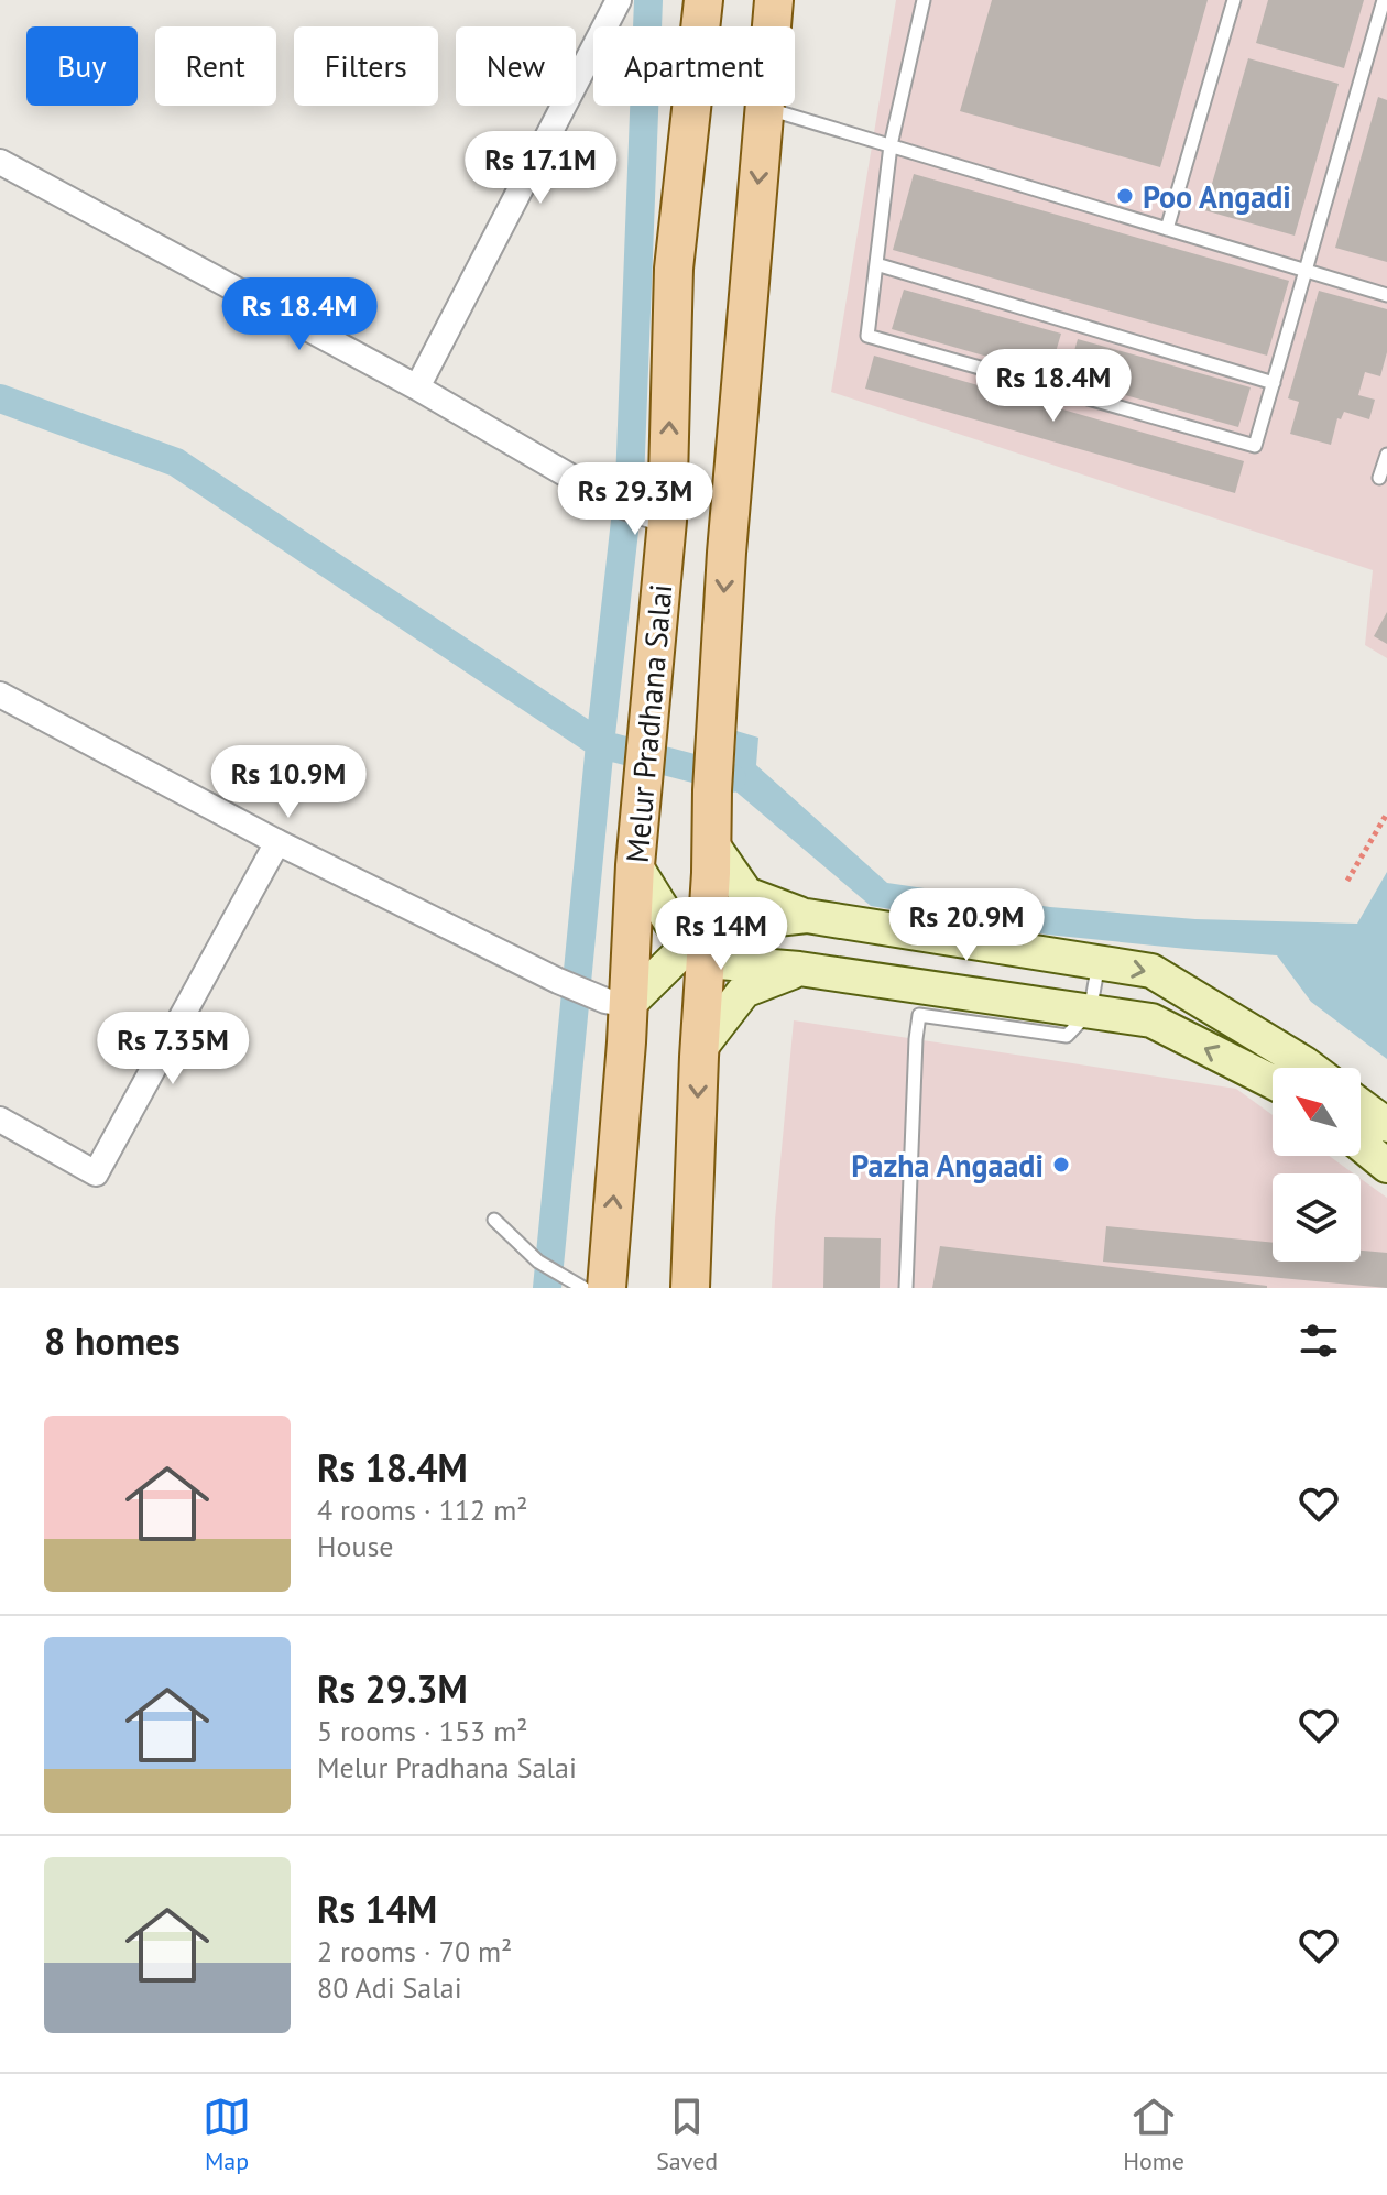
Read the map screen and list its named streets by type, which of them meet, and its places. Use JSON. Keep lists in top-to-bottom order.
{
  "streets": {
    "main road": ["Melur Pradhana Salai"]
  },
  "places": ["Poo Angadi", "Pazha Angaadi"],
  "north": "top left",
  "page": {
    "chip": [
      "Buy",
      "Rent",
      "Filters",
      "New",
      "Apartment"
    ],
    "price": [
      "Rs 17.1M",
      "Rs 18.4M",
      "Rs 18.4M",
      "Rs 29.3M",
      "Rs 10.9M",
      "Rs 20.9M",
      "Rs 14M",
      "Rs 7.35M"
    ],
    "heading": "8 homes",
    "list": [
      {
        "name": "Rs 18.4M",
        "note": "4 rooms · 112 m² · House"
      },
      {
        "name": "Rs 29.3M",
        "note": "5 rooms · 153 m² · Melur Pradhana Salai"
      },
      {
        "name": "Rs 14M",
        "note": "2 rooms · 70 m² · 80 Adi Salai"
      }
    ],
    "tabs": ["Map", "Saved", "Home"]
  }
}
